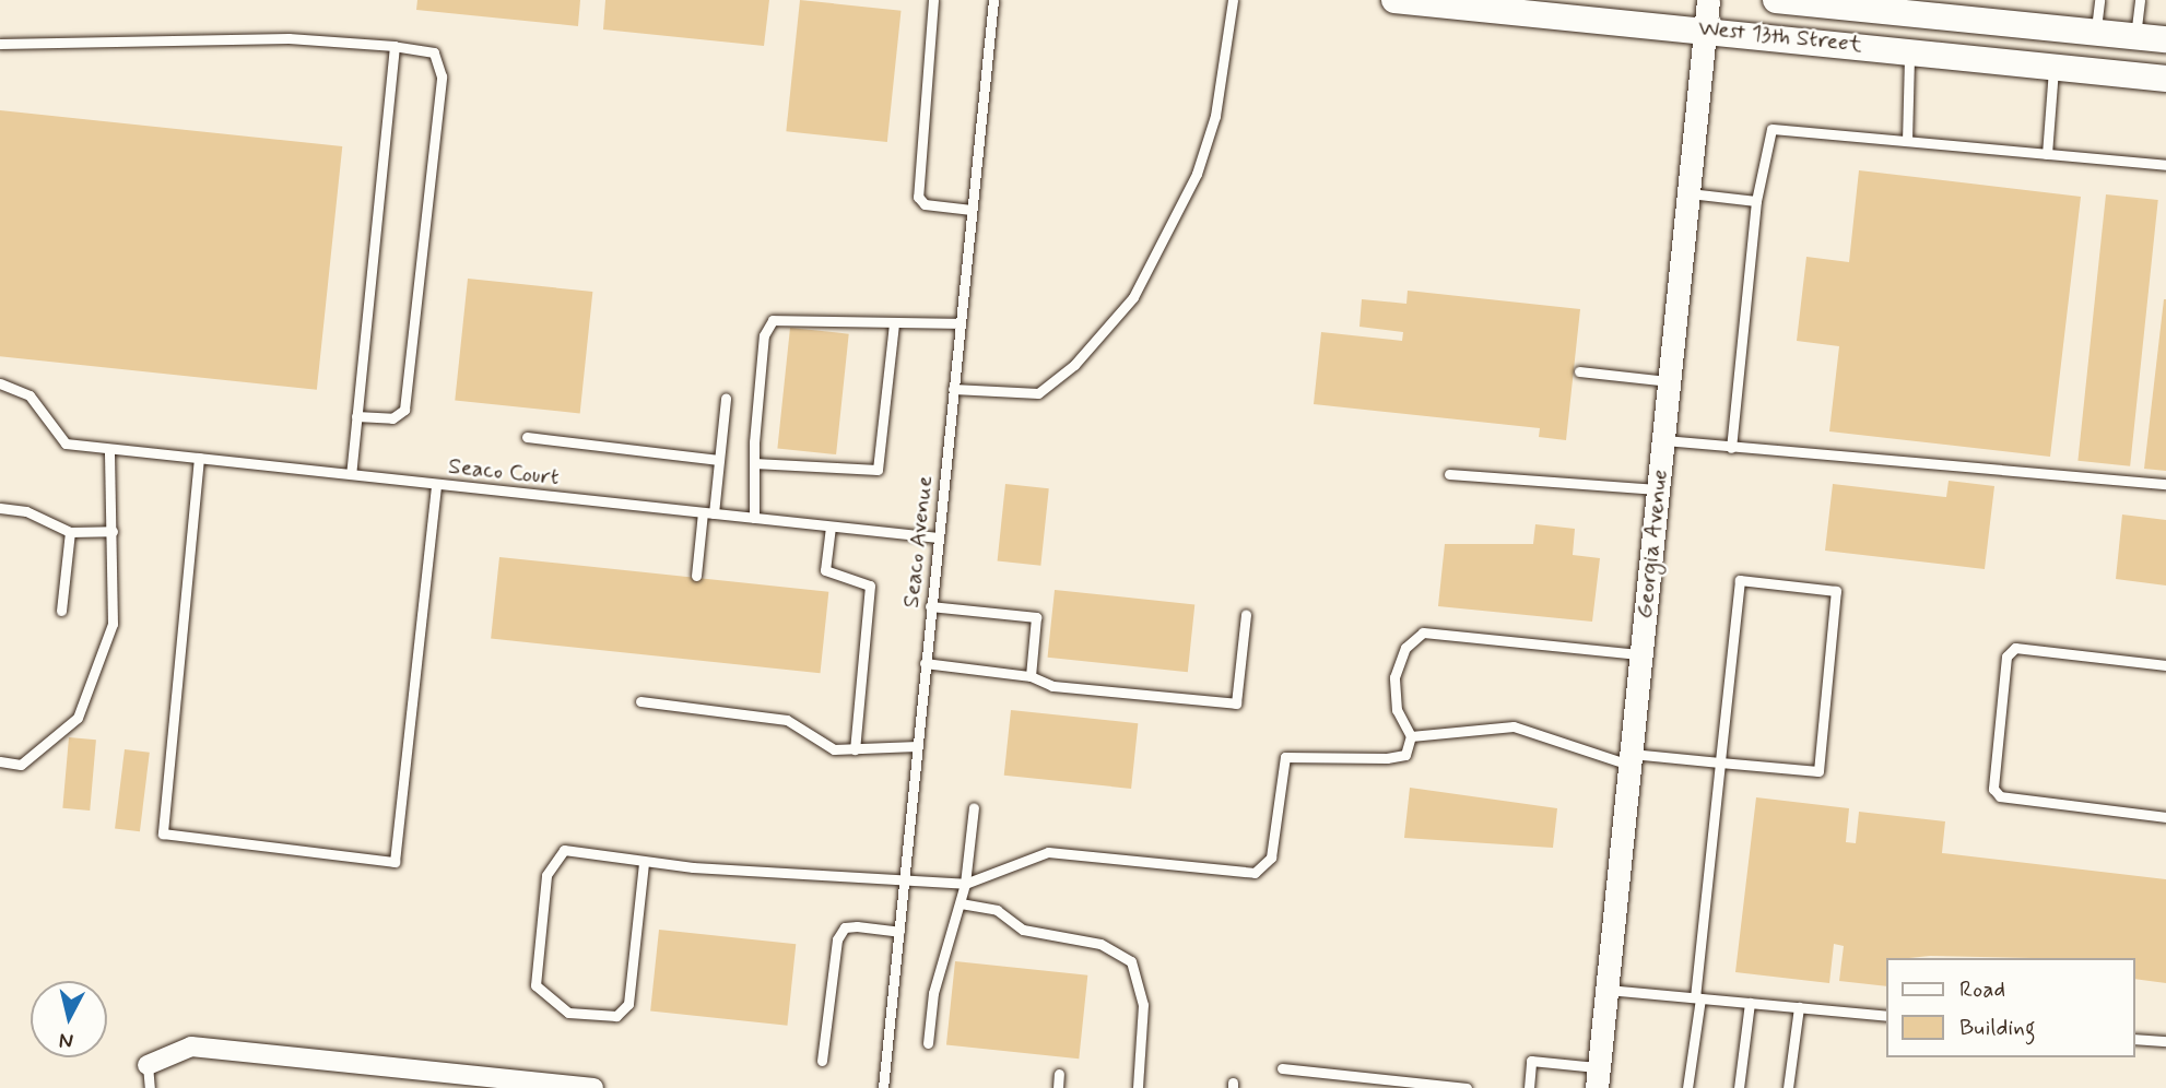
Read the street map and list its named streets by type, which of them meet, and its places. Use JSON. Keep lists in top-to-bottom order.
{
  "streets": {
    "main road": ["West 13th Street"],
    "street": ["Georgia Avenue"],
    "lane": ["Seaco Court", "Seaco Avenue"]
  },
  "crossings": [
    ["West 13th Street", "Georgia Avenue"],
    ["Seaco Court", "Seaco Avenue"]
  ],
  "legend": ["Road", "Building"],
  "north": "bottom"
}
